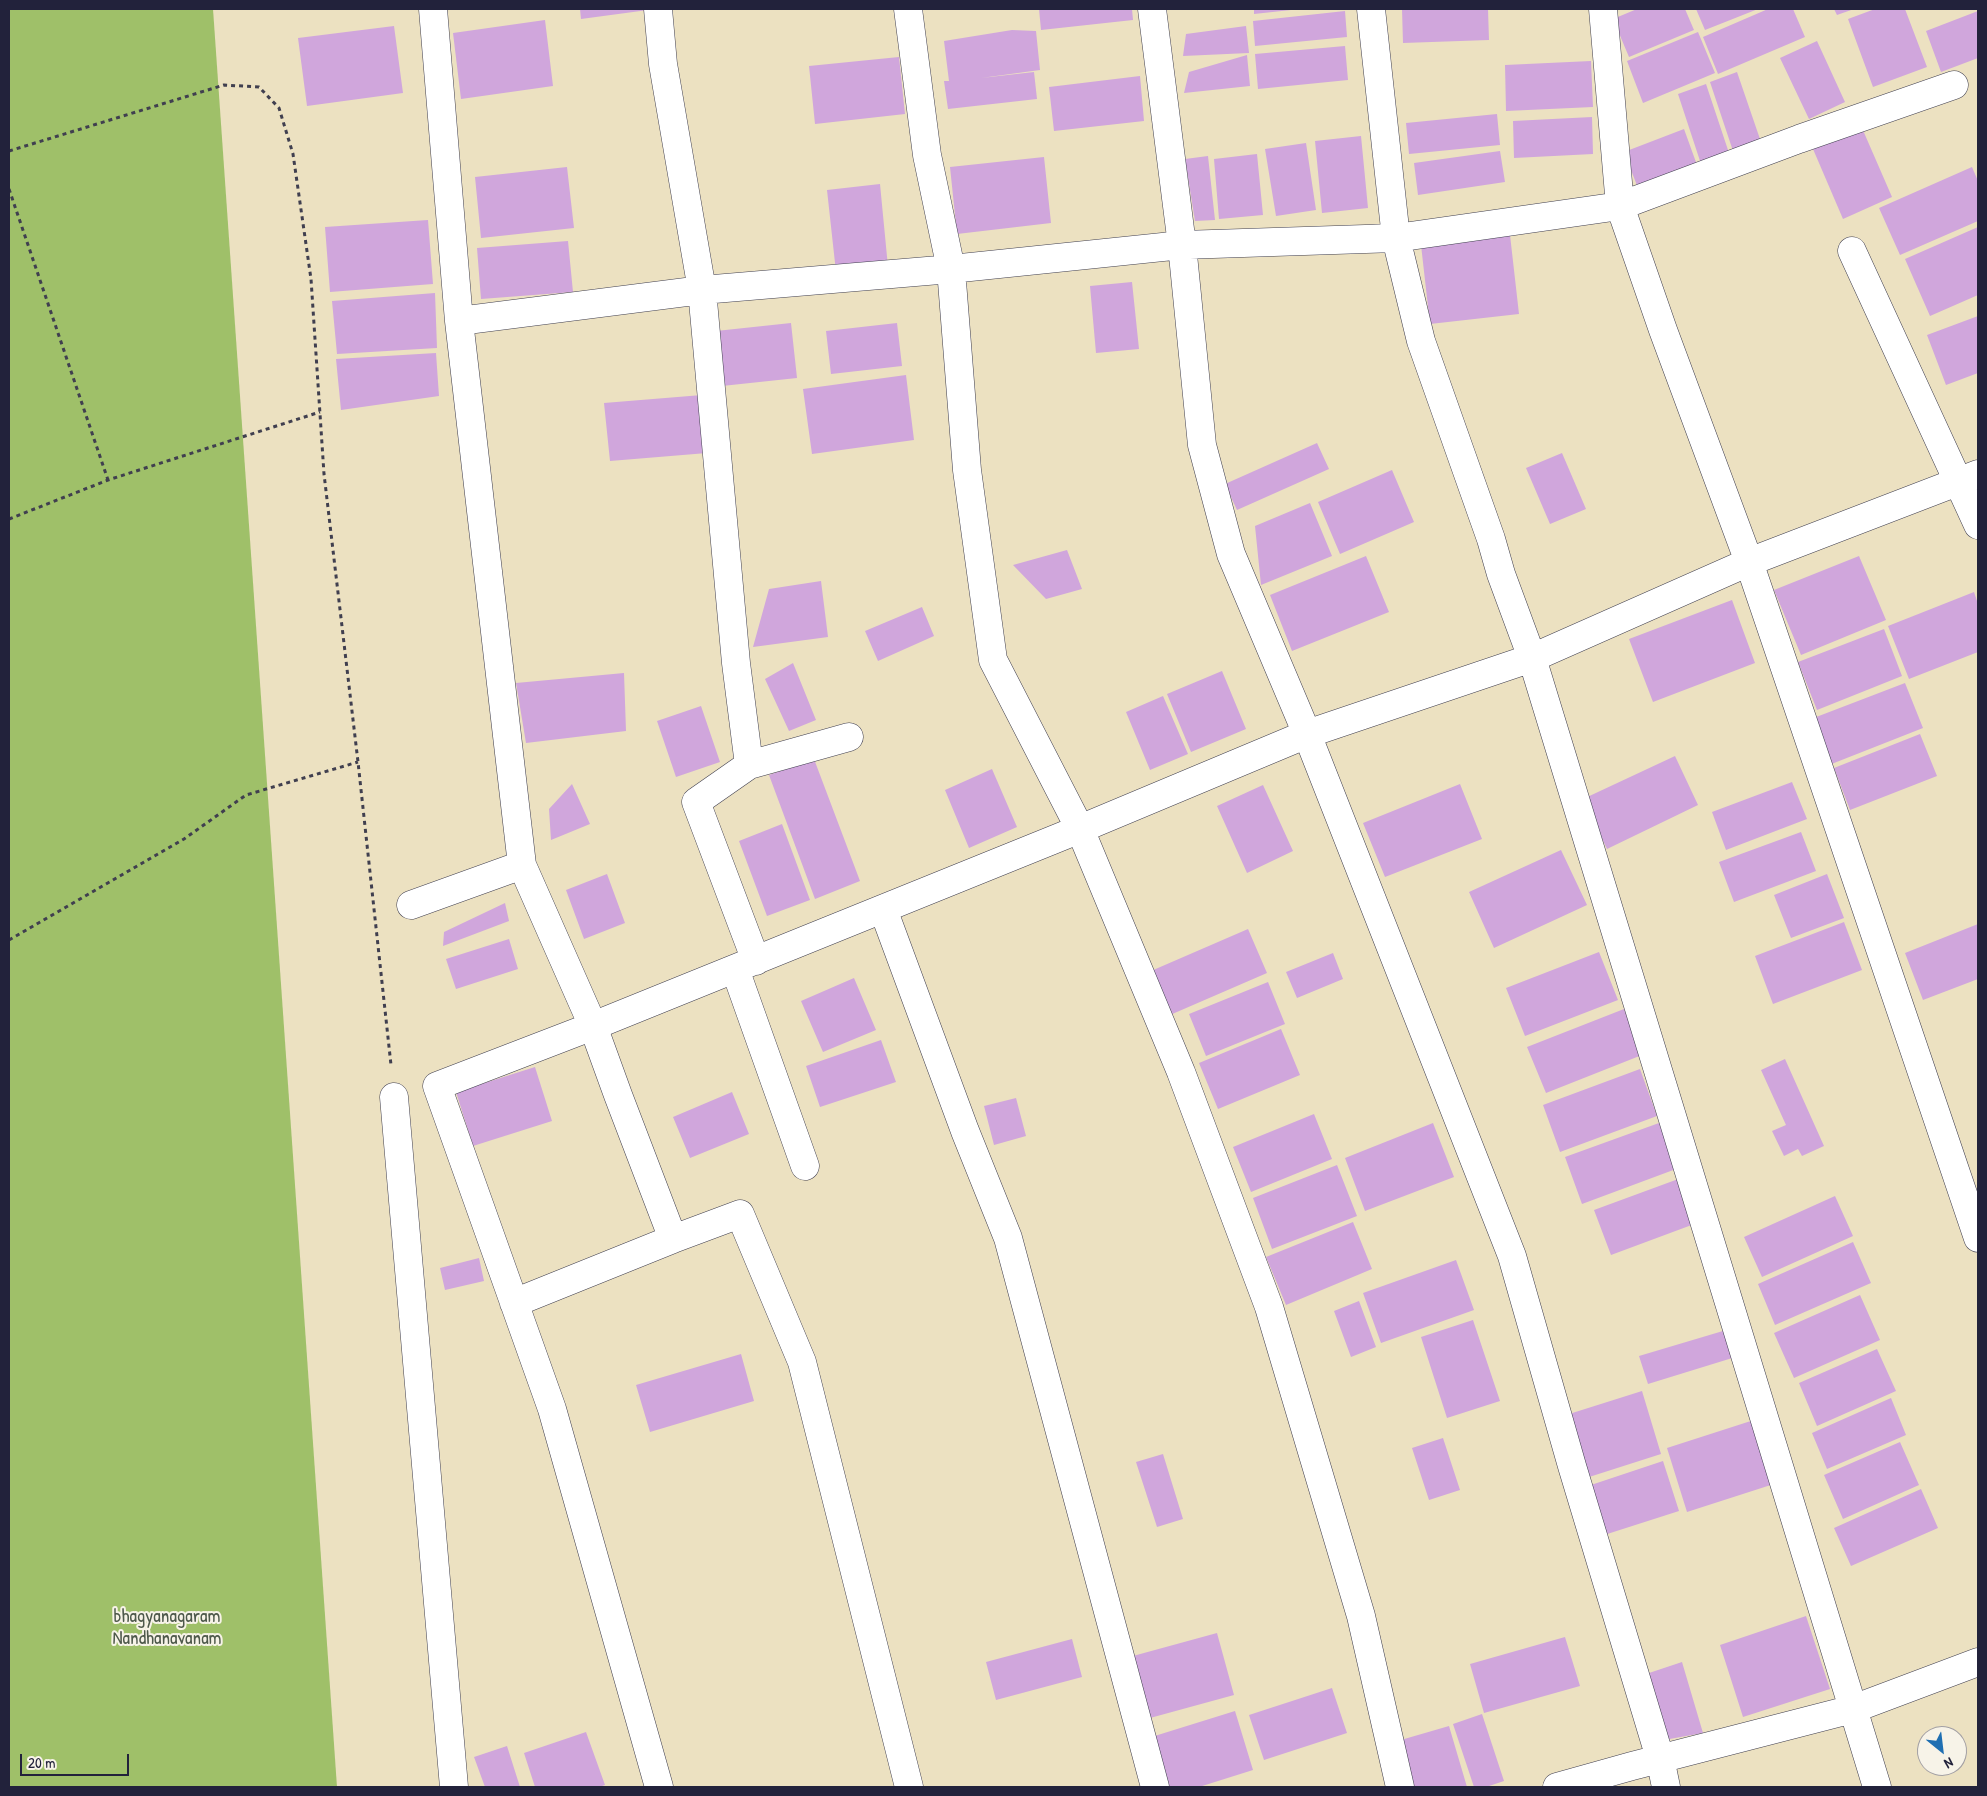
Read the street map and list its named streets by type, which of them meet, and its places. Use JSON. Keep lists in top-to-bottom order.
{
  "parks": ["bhagyanagaram Nandhanavanam"],
  "scale_bar": "20 m",
  "north": "bottom right"
}
